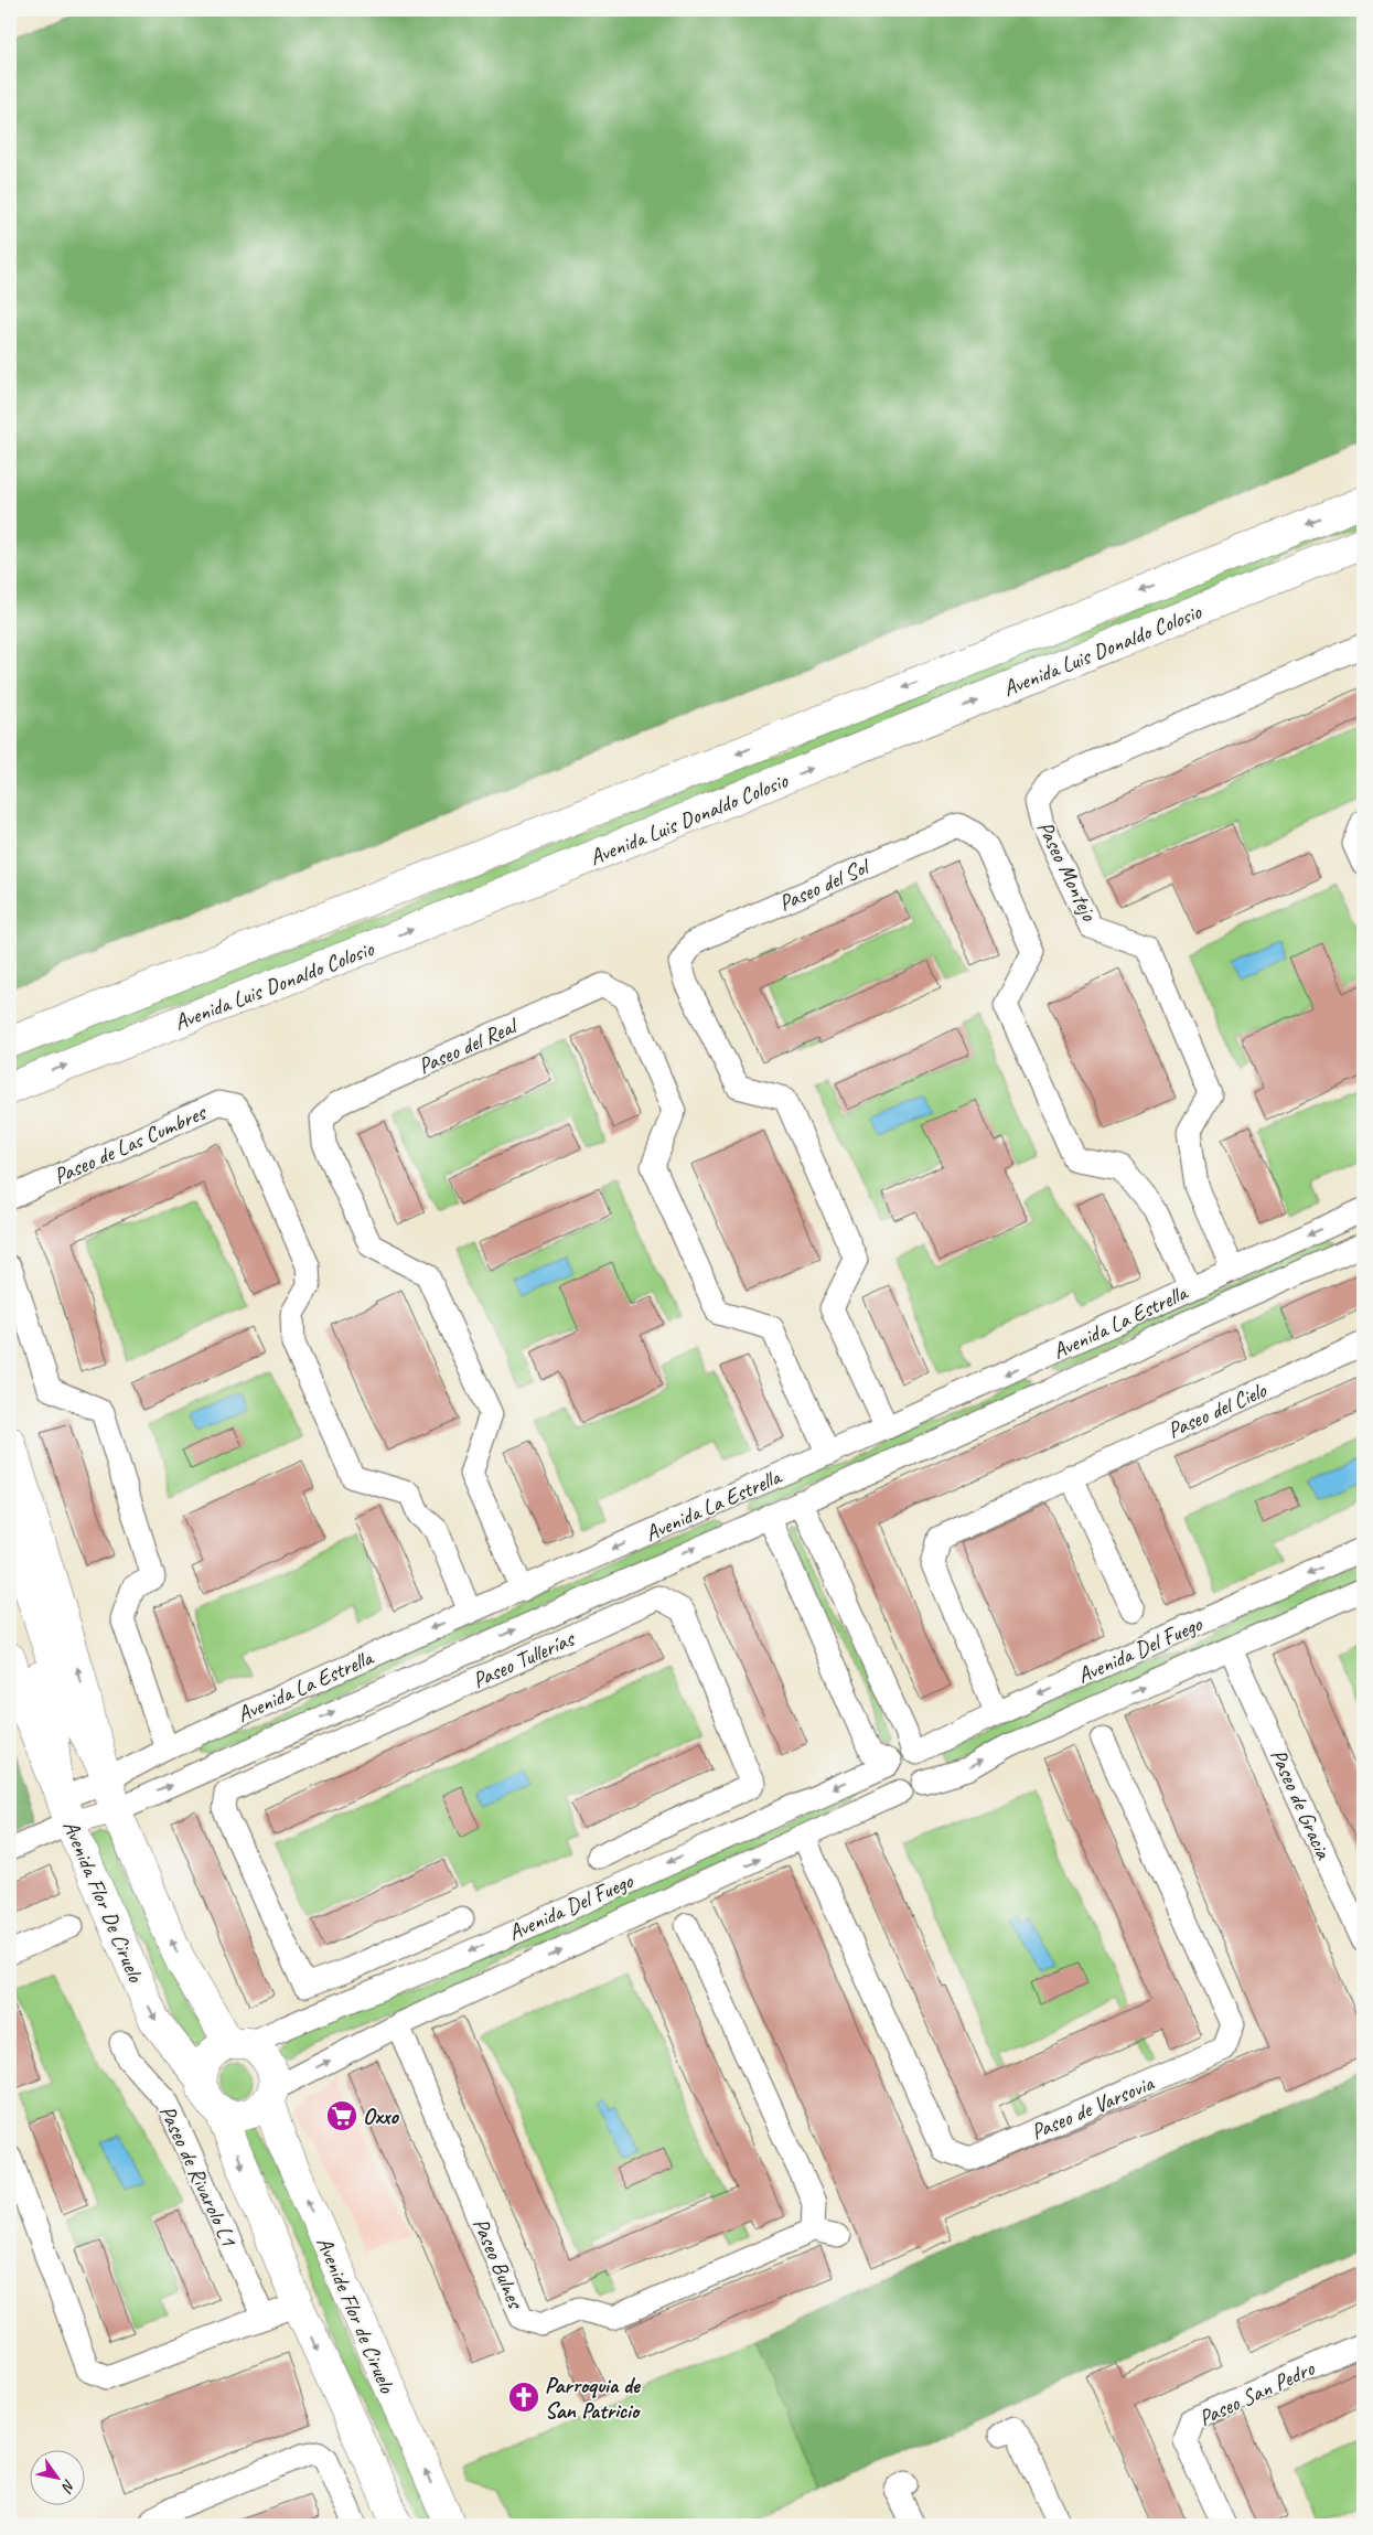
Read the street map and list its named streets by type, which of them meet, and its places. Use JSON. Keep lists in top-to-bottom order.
{
  "streets": {
    "main road": ["Avenida Luis Donaldo Colosio", "Avenida Flor De Ciruelo", "Avenide Flor de Ciruelo"],
    "street": [
      "Paseo Montejo",
      "Paseo del Sol",
      "Paseo del Real",
      "Paseo de Las Cumbres",
      "Avenida La Estrella",
      "Paseo del Cielo",
      "Avenida Del Fuego",
      "Paseo Tullerías",
      "Paseo de Gracia",
      "Paseo de Varsovia",
      "Paseo de Rivarolo L1",
      "Paseo Bulnes",
      "Paseo San Pedro"
    ]
  },
  "crossings": [
    ["Paseo Montejo", "Avenida La Estrella"],
    ["Paseo del Sol", "Avenida La Estrella"],
    ["Paseo del Real", "Avenida La Estrella"],
    ["Paseo de Las Cumbres", "Avenida La Estrella"],
    ["Avenida La Estrella", "Avenida Flor De Ciruelo"],
    ["Paseo del Cielo", "Avenida Del Fuego"],
    ["Avenida Del Fuego", "Paseo Tullerías"],
    ["Avenida Del Fuego", "Paseo de Gracia"],
    ["Avenida Del Fuego", "Avenida Flor De Ciruelo"],
    ["Avenida Del Fuego", "Paseo de Varsovia"],
    ["Avenida Del Fuego", "Paseo Bulnes"],
    ["Avenida Del Fuego", "Avenide Flor de Ciruelo"],
    ["Avenida Flor De Ciruelo", "Avenide Flor de Ciruelo"]
  ],
  "places": {
    "supermarket": ["Oxxo"],
    "church": ["Parroquia de San Patricio"]
  },
  "north": "bottom right"
}
